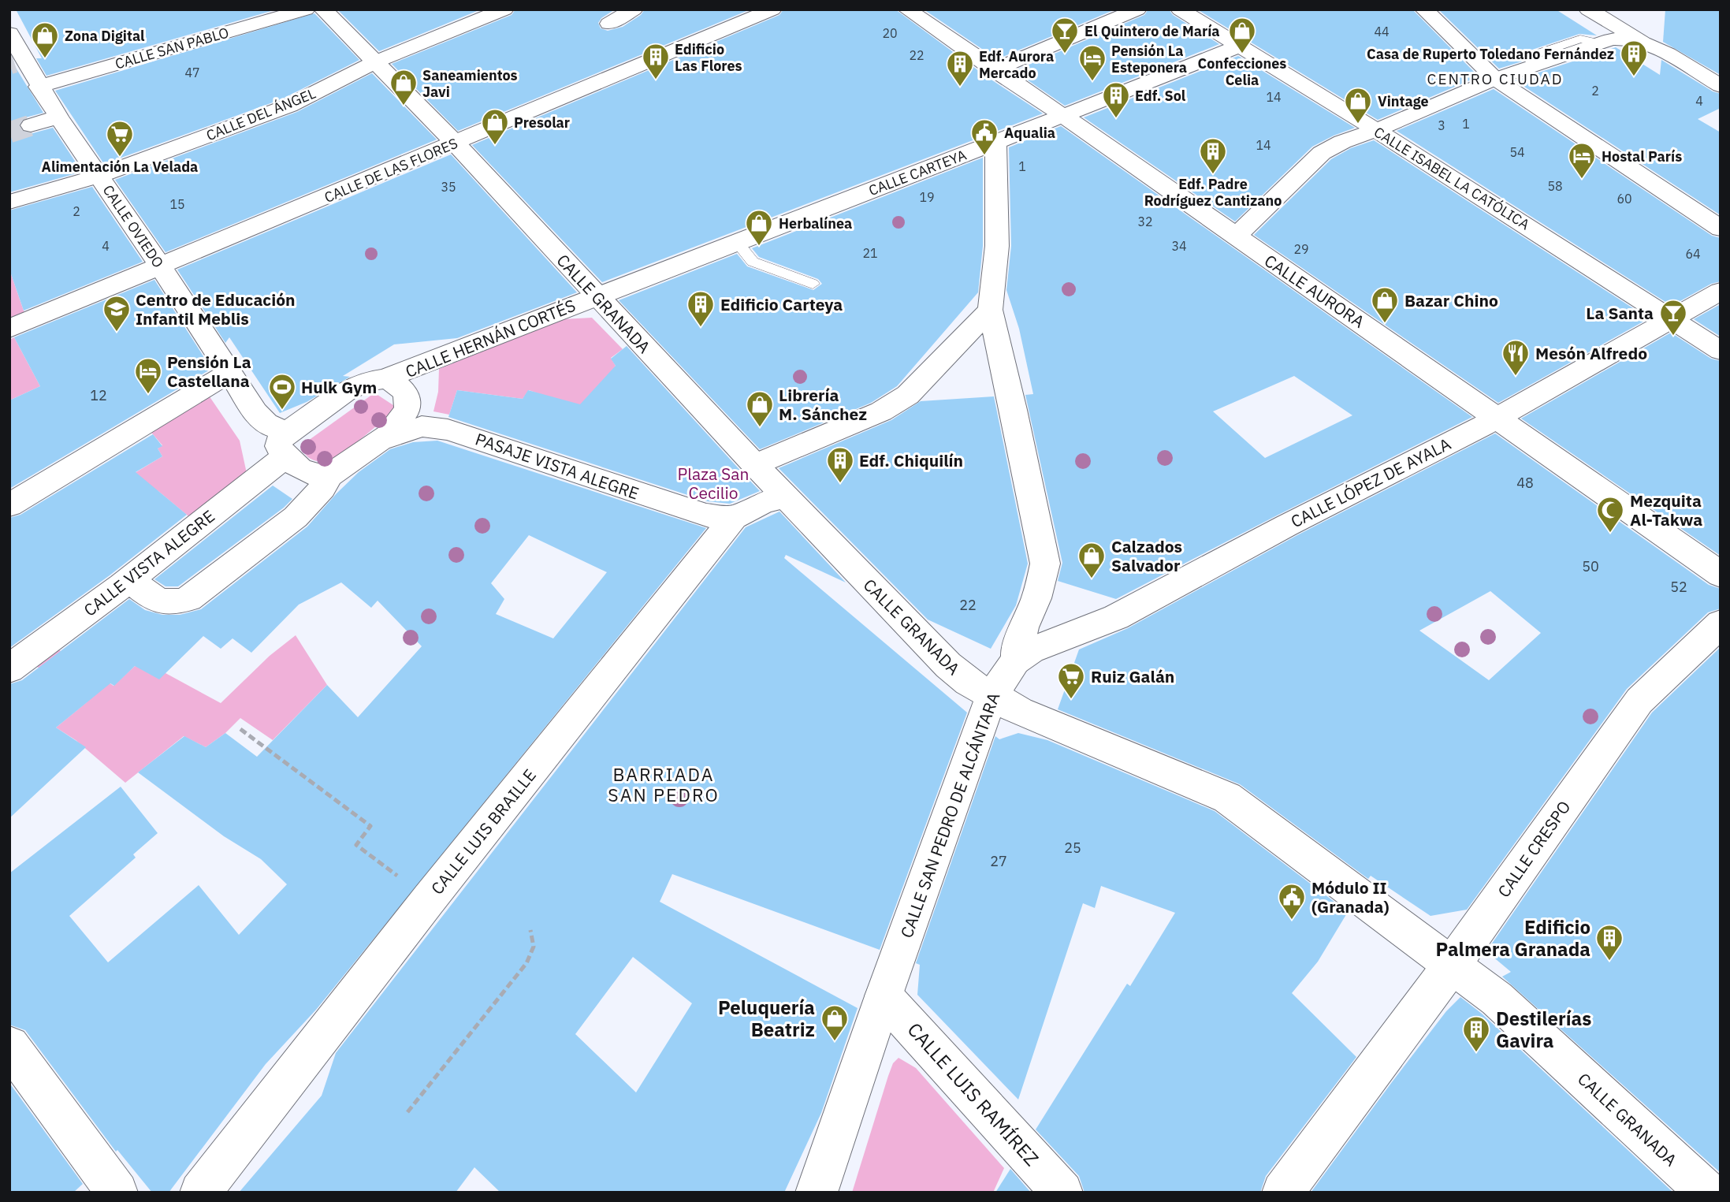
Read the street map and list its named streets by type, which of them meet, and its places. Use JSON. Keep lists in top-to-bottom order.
{
  "streets": {
    "street": [
      "CALLE SAN PABLO",
      "CALLE DEL ÁNGEL",
      "CALLE DE LAS FLORES",
      "CALLE CARTEYA",
      "CALLE ISABEL LA CATÓLICA",
      "CALLE OVIEDO",
      "CALLE AURORA",
      "CALLE GRANADA",
      "CALLE HERNÁN CORTÉS",
      "PASAJE VISTA ALEGRE",
      "CALLE LÓPEZ DE AYALA",
      "CALLE VISTA ALEGRE",
      "CALLE SAN PEDRO DE ALCÁNTARA",
      "CALLE LUIS BRAILLE",
      "CALLE CRESPO",
      "CALLE LUIS RAMÍREZ"
    ]
  },
  "crossings": [
    ["CALLE SAN PABLO", "CALLE OVIEDO"],
    ["CALLE DEL ÁNGEL", "CALLE OVIEDO"],
    ["CALLE DEL ÁNGEL", "CALLE GRANADA"],
    ["CALLE DE LAS FLORES", "CALLE OVIEDO"],
    ["CALLE DE LAS FLORES", "CALLE GRANADA"],
    ["CALLE CARTEYA", "CALLE ISABEL LA CATÓLICA"],
    ["CALLE CARTEYA", "CALLE AURORA"],
    ["CALLE CARTEYA", "CALLE GRANADA"],
    ["CALLE CARTEYA", "CALLE HERNÁN CORTÉS"],
    ["CALLE CARTEYA", "CALLE SAN PEDRO DE ALCÁNTARA"],
    ["CALLE ISABEL LA CATÓLICA", "CALLE LÓPEZ DE AYALA"],
    ["CALLE OVIEDO", "CALLE HERNÁN CORTÉS"],
    ["CALLE OVIEDO", "CALLE VISTA ALEGRE"],
    ["CALLE AURORA", "CALLE LÓPEZ DE AYALA"],
    ["CALLE GRANADA", "CALLE HERNÁN CORTÉS"],
    ["CALLE GRANADA", "CALLE SAN PEDRO DE ALCÁNTARA"],
    ["CALLE GRANADA", "CALLE LUIS BRAILLE"],
    ["CALLE GRANADA", "CALLE CRESPO"],
    ["CALLE HERNÁN CORTÉS", "CALLE VISTA ALEGRE"],
    ["PASAJE VISTA ALEGRE", "CALLE LUIS BRAILLE"],
    ["CALLE LÓPEZ DE AYALA", "CALLE SAN PEDRO DE ALCÁNTARA"],
    ["CALLE SAN PEDRO DE ALCÁNTARA", "CALLE LUIS RAMÍREZ"]
  ],
  "districts": ["CENTRO CIUDAD", "BARRIADA SAN PEDRO"],
  "parks": ["Plaza San Cecilio"],
  "places": {
    "bar": ["El Quintero de María", "La Santa"],
    "shop": [
      "Confecciones Celia",
      "Zona Digital",
      "Saneamientos Javi",
      "Vintage",
      "Presolar",
      "Herbalínea",
      "Bazar Chino",
      "Librería M. Sánchez",
      "Calzados Salvador",
      "Peluquería Beatriz"
    ],
    "building": [
      "Casa de Ruperto Toledano Fernández",
      "Edificio Las Flores",
      "Edf. Aurora Mercado",
      "Edf. Sol",
      "Edf. Padre Rodríguez Cantizano",
      "Edificio Carteya",
      "Edf. Chiquilín",
      "Edificio Palmera Granada",
      "Destilerías Gavira"
    ],
    "hotel": ["Pensión La Esteponera", "Hostal París", "Pensión La Castellana"],
    "public building": ["Aqualia", "Módulo II (Granada)"],
    "supermarket": ["Alimentación La Velada", "Ruiz Galán"],
    "school or university": ["Centro de Educación Infantil Meblis"],
    "restaurant": ["Mesón Alfredo"],
    "sports": ["Hulk Gym"],
    "mosque": ["Mezquita Al-Takwa"]
  },
  "house_numbers": [
    "44",
    "20",
    "22",
    "47",
    "2",
    "14",
    "4",
    "1",
    "3",
    "14",
    "54",
    "1",
    "58",
    "35",
    "19",
    "60",
    "15",
    "2",
    "32",
    "4",
    "34",
    "29",
    "21",
    "64",
    "12",
    "48",
    "50",
    "52",
    "22",
    "25",
    "27"
  ]
}
